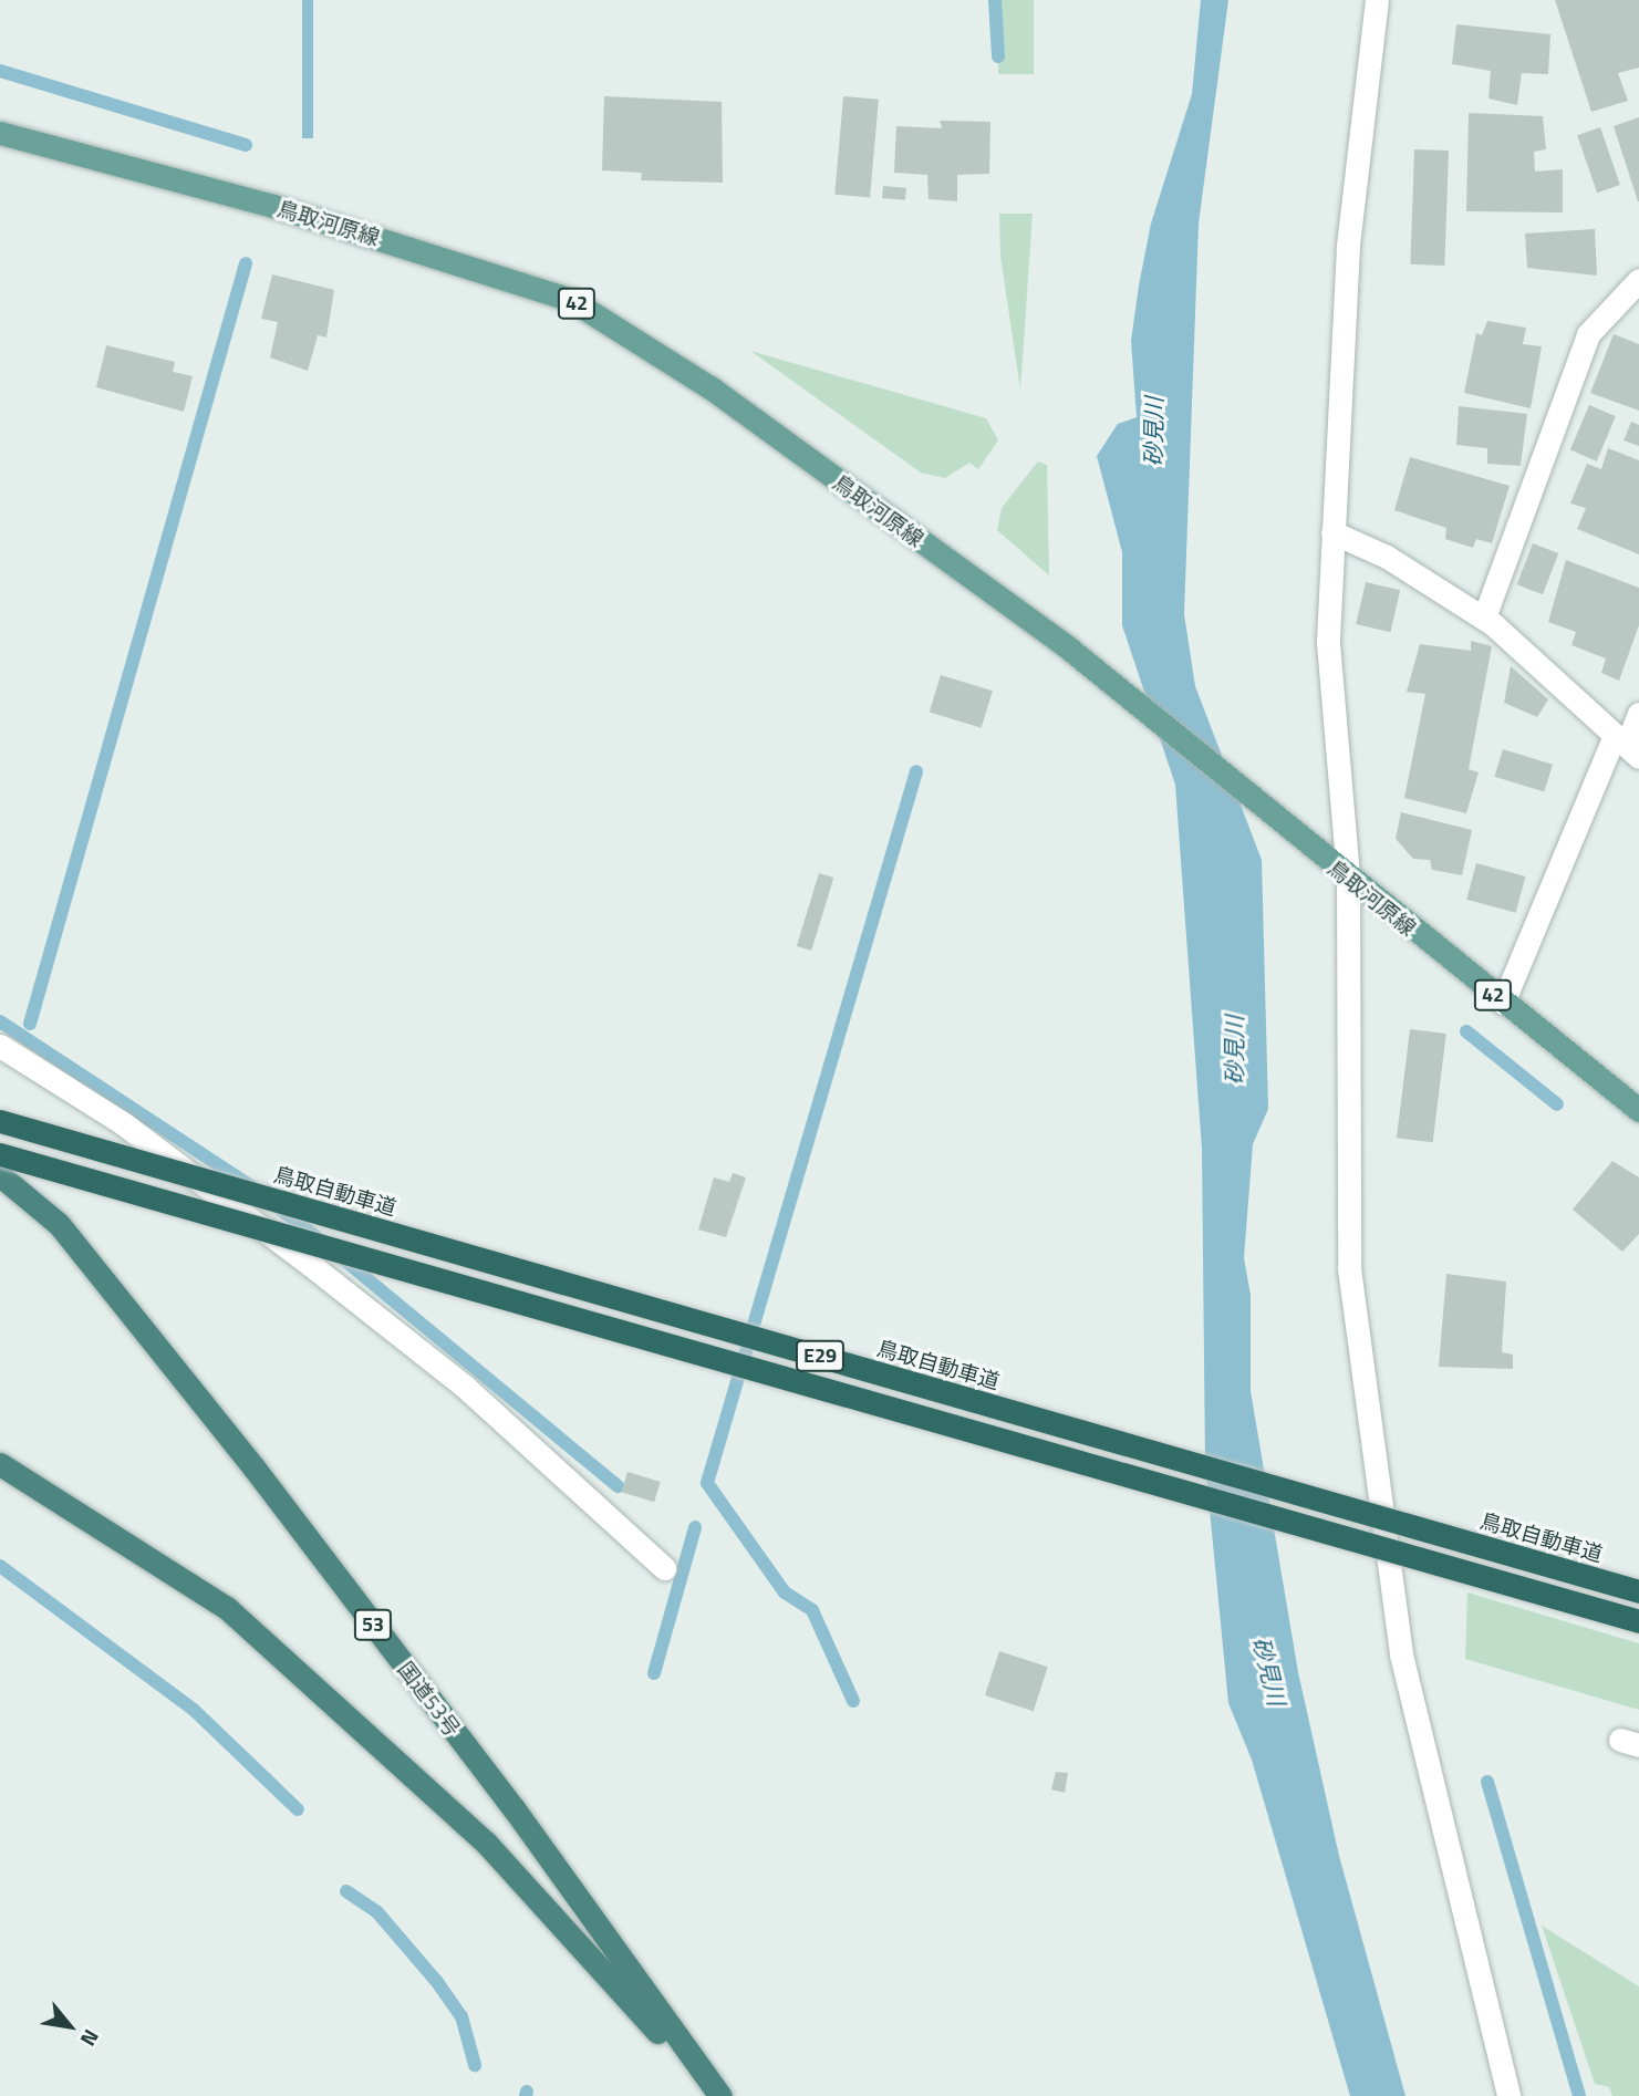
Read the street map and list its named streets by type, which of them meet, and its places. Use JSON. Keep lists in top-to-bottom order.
{
  "streets": {
    "highway": [
      "鳥取自動車道",
      "E29",
      "53",
      "国道53号"
    ],
    "main road": ["鳥取河原線", "42"]
  },
  "water": ["砂見川"],
  "north": "bottom right"
}
